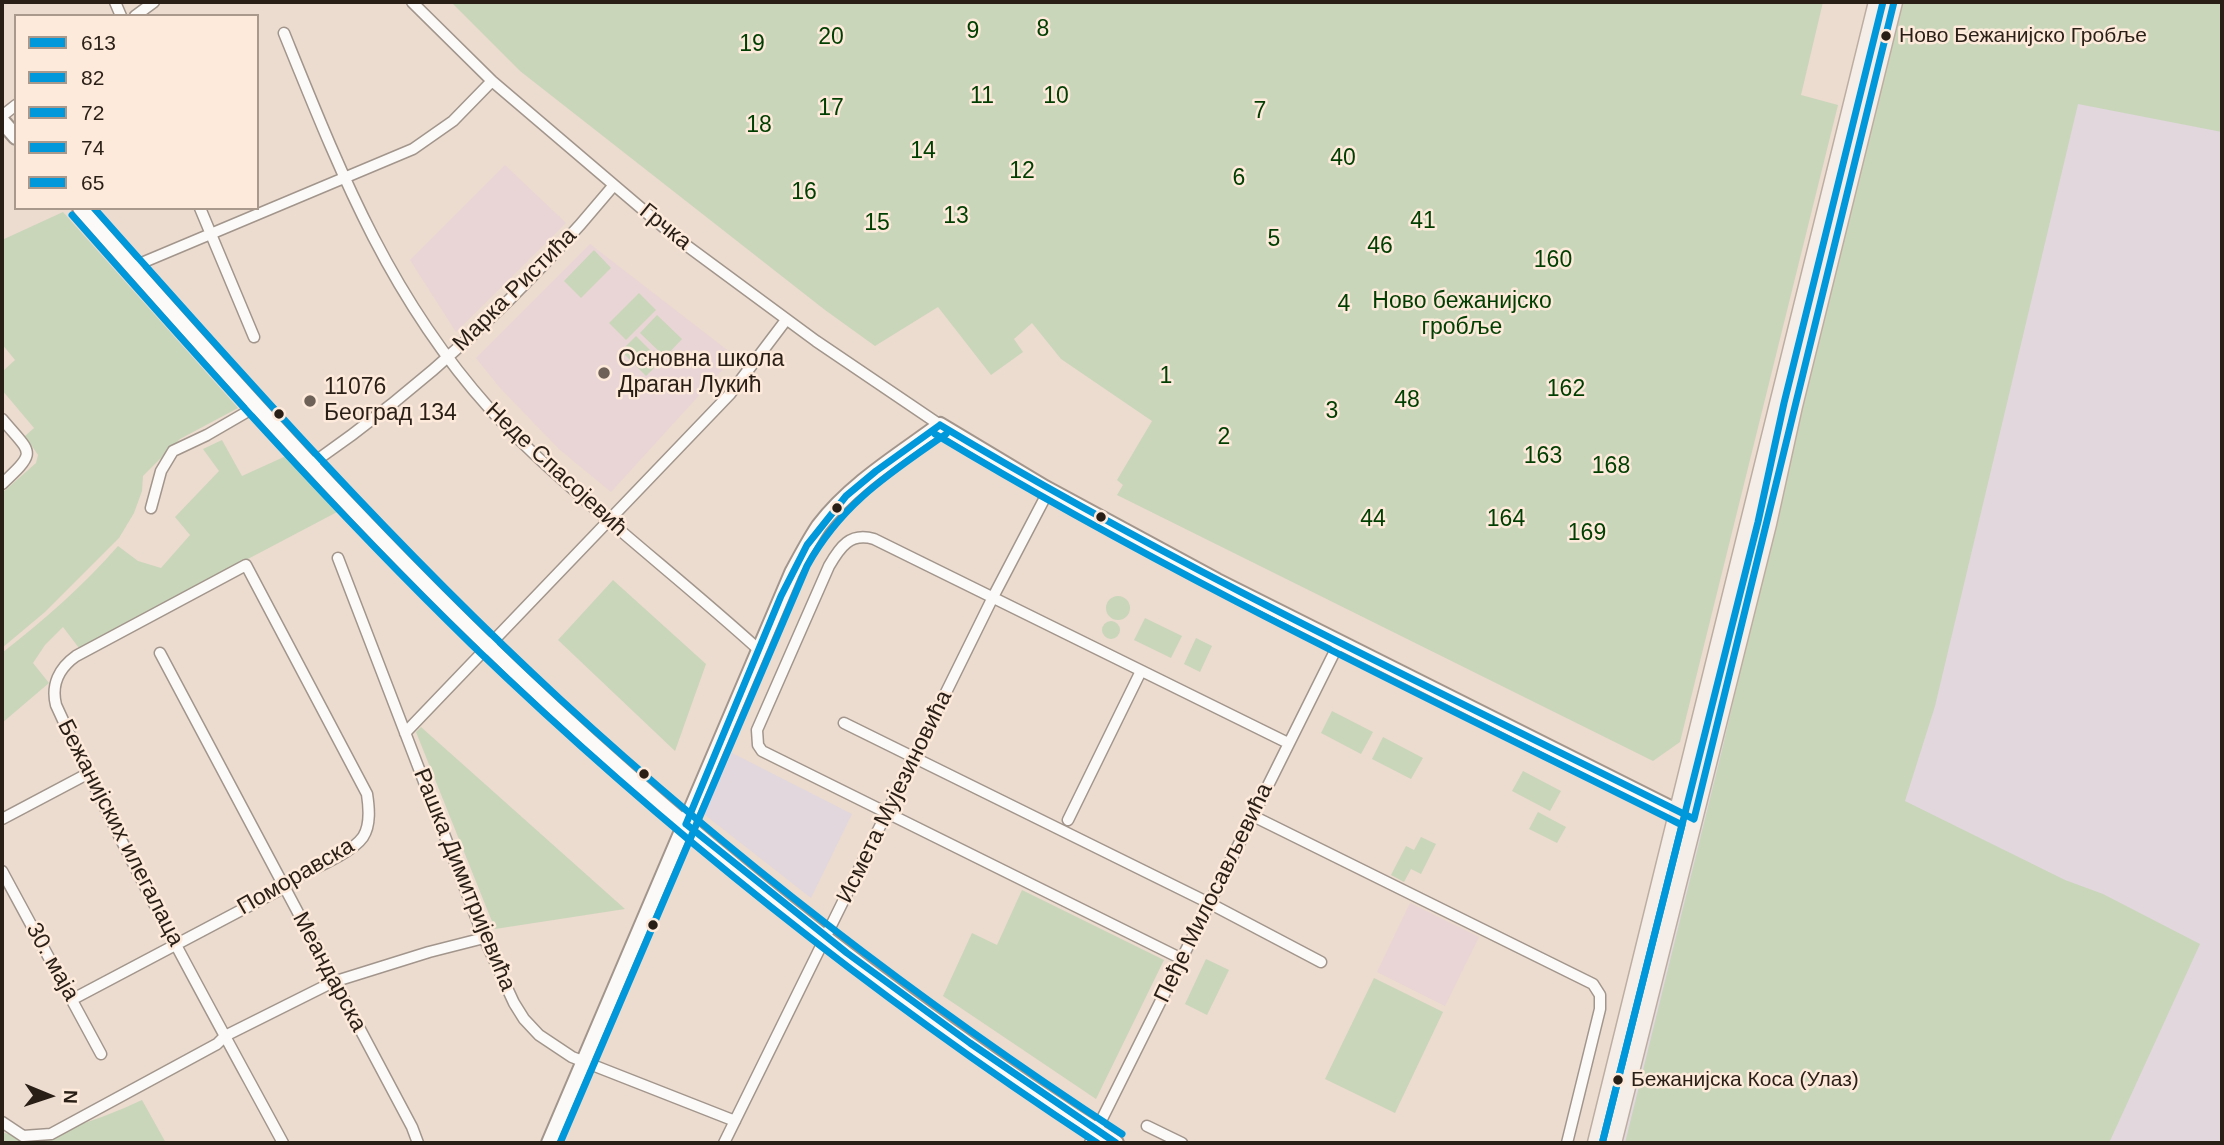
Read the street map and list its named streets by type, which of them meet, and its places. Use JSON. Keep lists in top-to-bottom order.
{
  "streets": {
    "street": [
      "Грчка",
      "Марка Ристића",
      "Неде Спасојевић",
      "Исмета Мујезиновића",
      "Бежанијских илегалаца",
      "Поморавска",
      "Рашка Димитријевића",
      "Пеђе Милосављевића",
      "30. маја",
      "Меандарска"
    ]
  },
  "crossings": [
    ["Грчка", "Марка Ристића"],
    ["Марка Ристића", "Неде Спасојевић"],
    ["Исмета Мујезиновића", "Рашка Димитријевића"],
    ["Бежанијских илегалаца", "Поморавска"],
    ["Поморавска", "30. маја"],
    ["Поморавска", "Меандарска"]
  ],
  "parks": [
    "8",
    "9",
    "20",
    "19",
    "11",
    "10",
    "17",
    "7",
    "18",
    "14",
    "40",
    "12",
    "6",
    "16",
    "13",
    "41",
    "15",
    "5",
    "46",
    "160",
    "Ново бежанијско гробље",
    "4",
    "1",
    "162",
    "48",
    "3",
    "2",
    "163",
    "168",
    "44",
    "164",
    "169"
  ],
  "places": [
    "Ново Бежанијско Гробље",
    "Основна школа Драган Лукић",
    "11076 Београд 134",
    "Бежанијска Коса (Улаз)"
  ],
  "lines": [
    "transit line 613",
    "transit line 65",
    "transit line 74",
    "transit line 72",
    "transit line 82"
  ],
  "legend": [
    "613",
    "82",
    "72",
    "74",
    "65"
  ],
  "north": "right"
}
